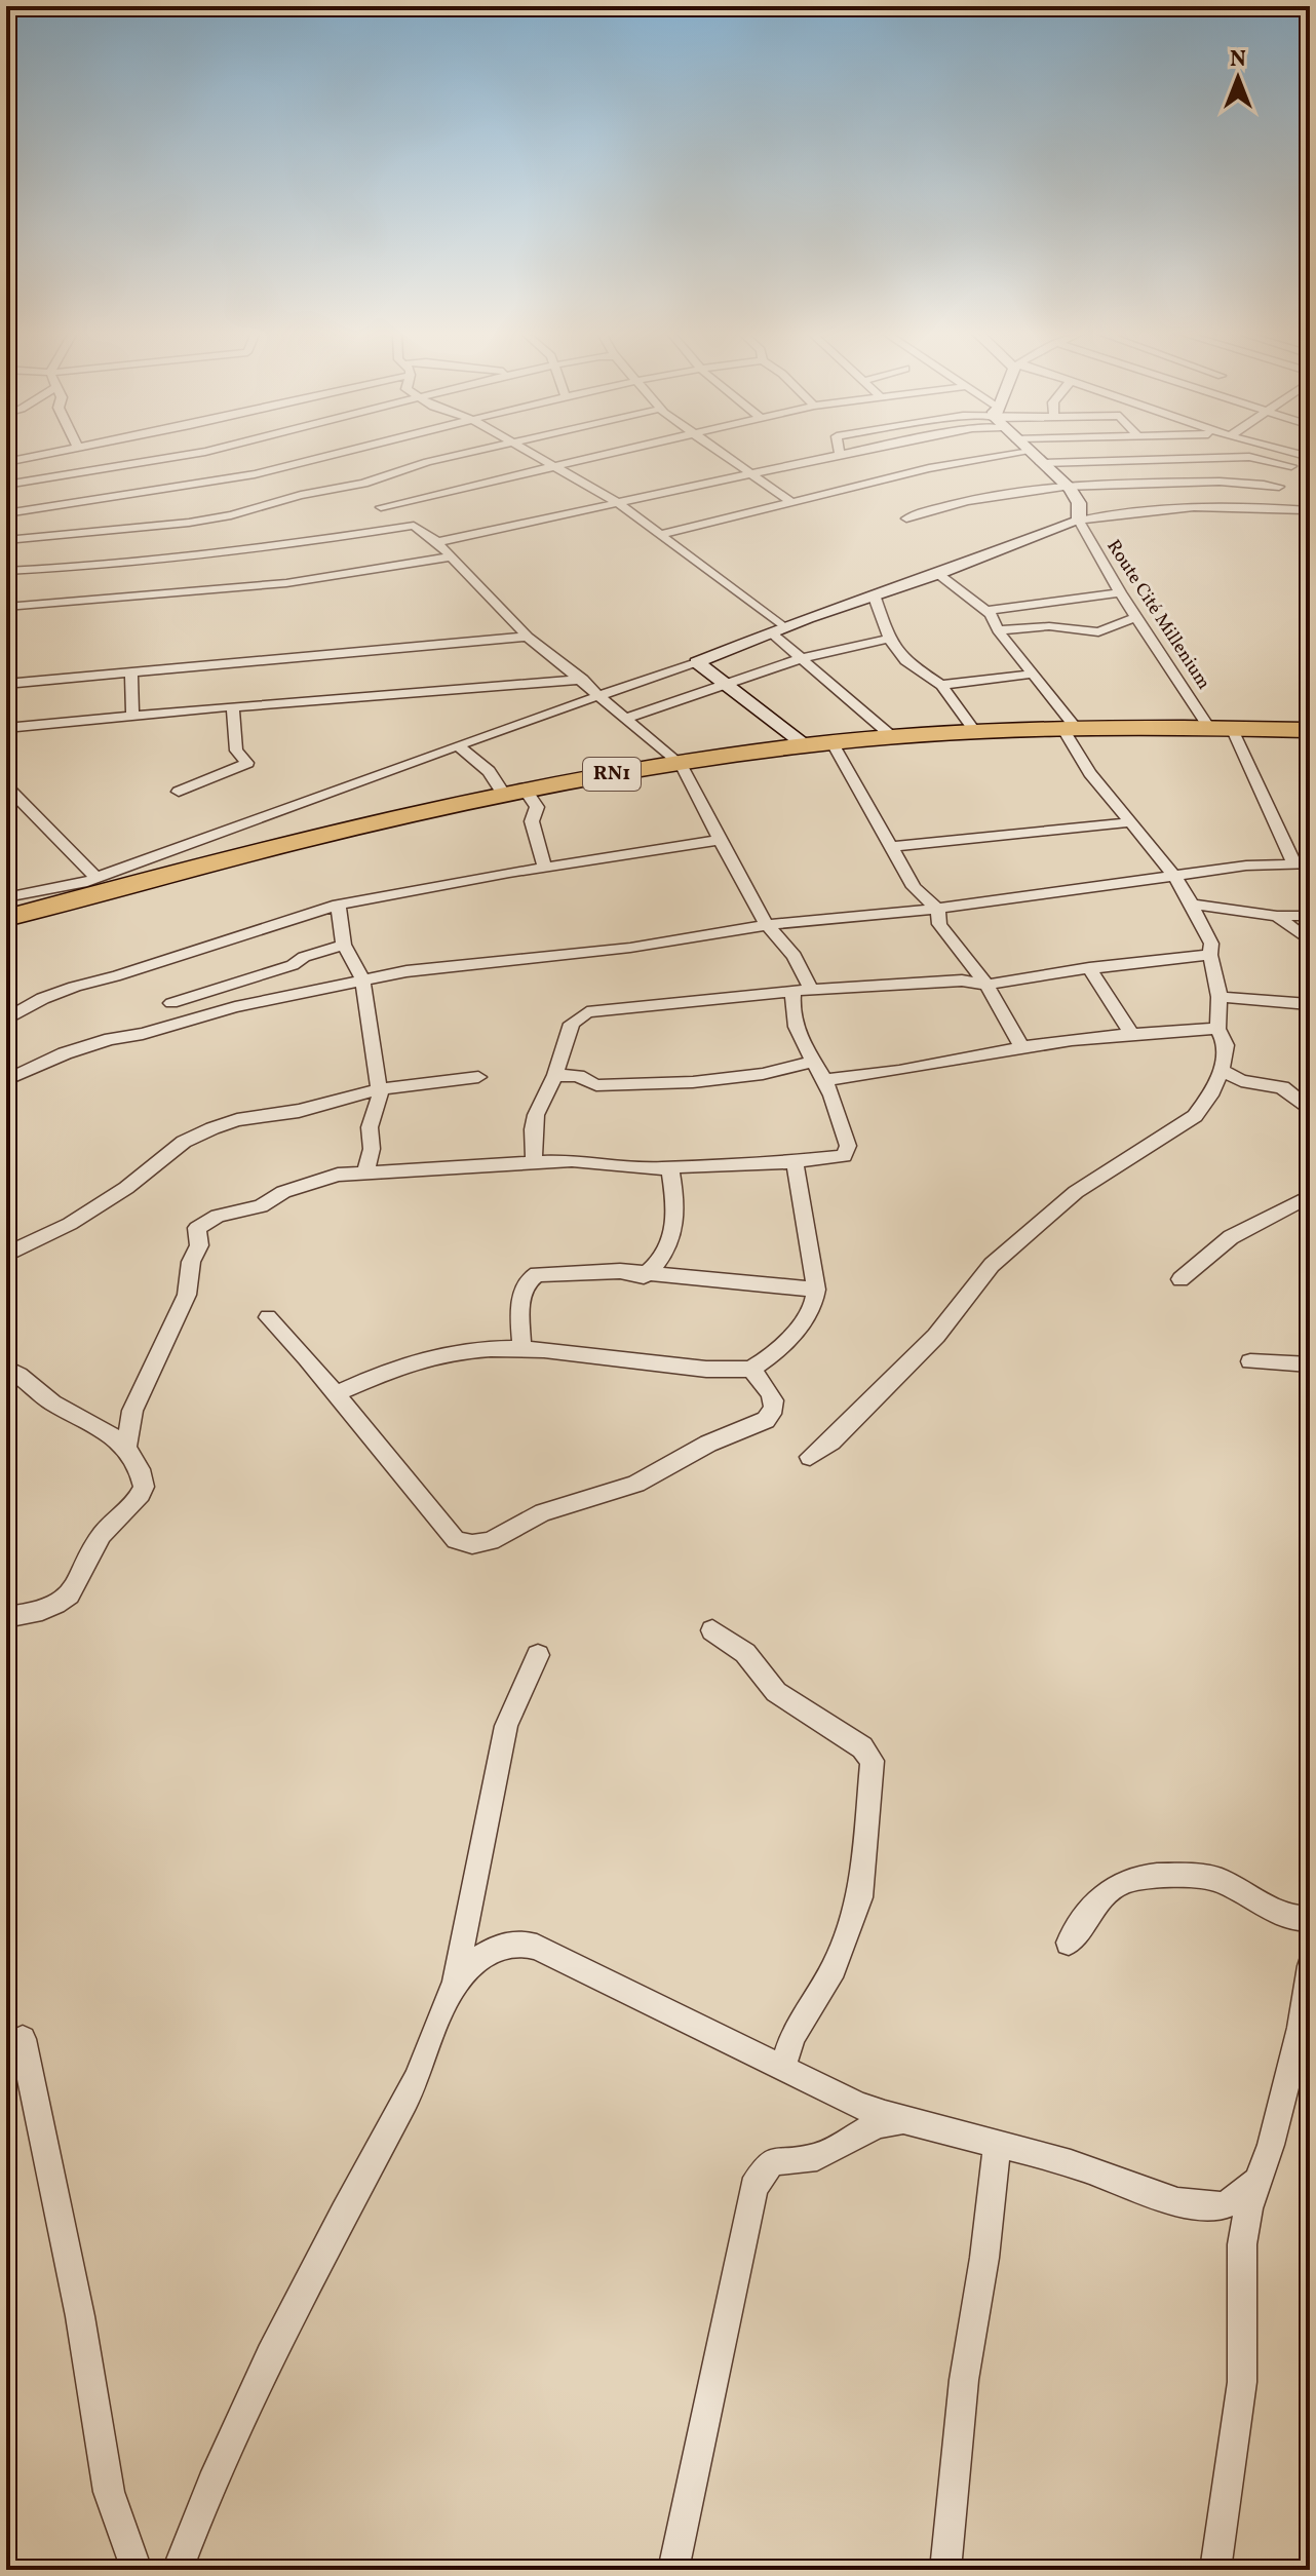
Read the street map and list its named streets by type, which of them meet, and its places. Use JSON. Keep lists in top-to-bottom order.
{
  "streets": {
    "highway": ["RN1"],
    "street": ["Route Cité Millenium"]
  },
  "crossings": [
    ["Route Cité Millenium", "RN1"]
  ],
  "north": "top"
}
